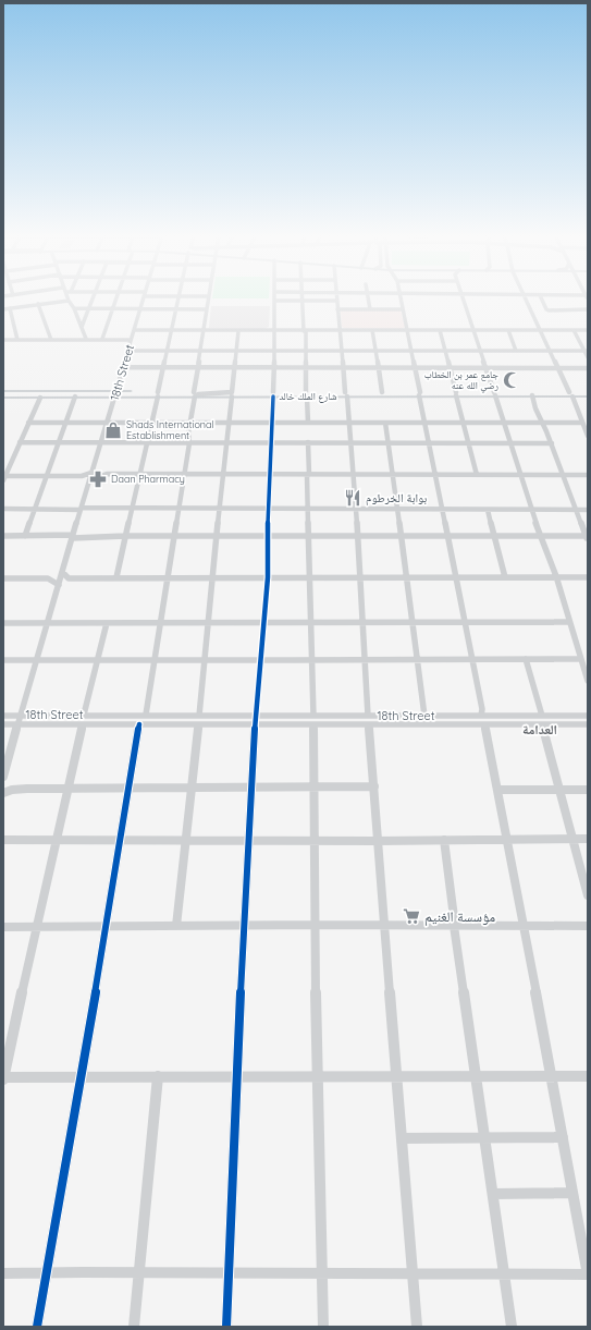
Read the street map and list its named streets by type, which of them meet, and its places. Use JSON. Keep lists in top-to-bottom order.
{
  "streets": {
    "main road": ["شارع الملك خالد"],
    "street": ["18th Street"]
  },
  "crossings": [
    ["18th Street", "شارع الملك خالد"]
  ],
  "districts": ["العدامة"],
  "places": {
    "mosque": ["جامع عمر بن الخطاب رضي الله عنه"],
    "shop": ["Shads International Establishment"],
    "pharmacy": ["Daan Pharmacy"],
    "restaurant": ["بوابة الخرطوم"],
    "supermarket": ["مؤسسة الغنيم"]
  }
}
